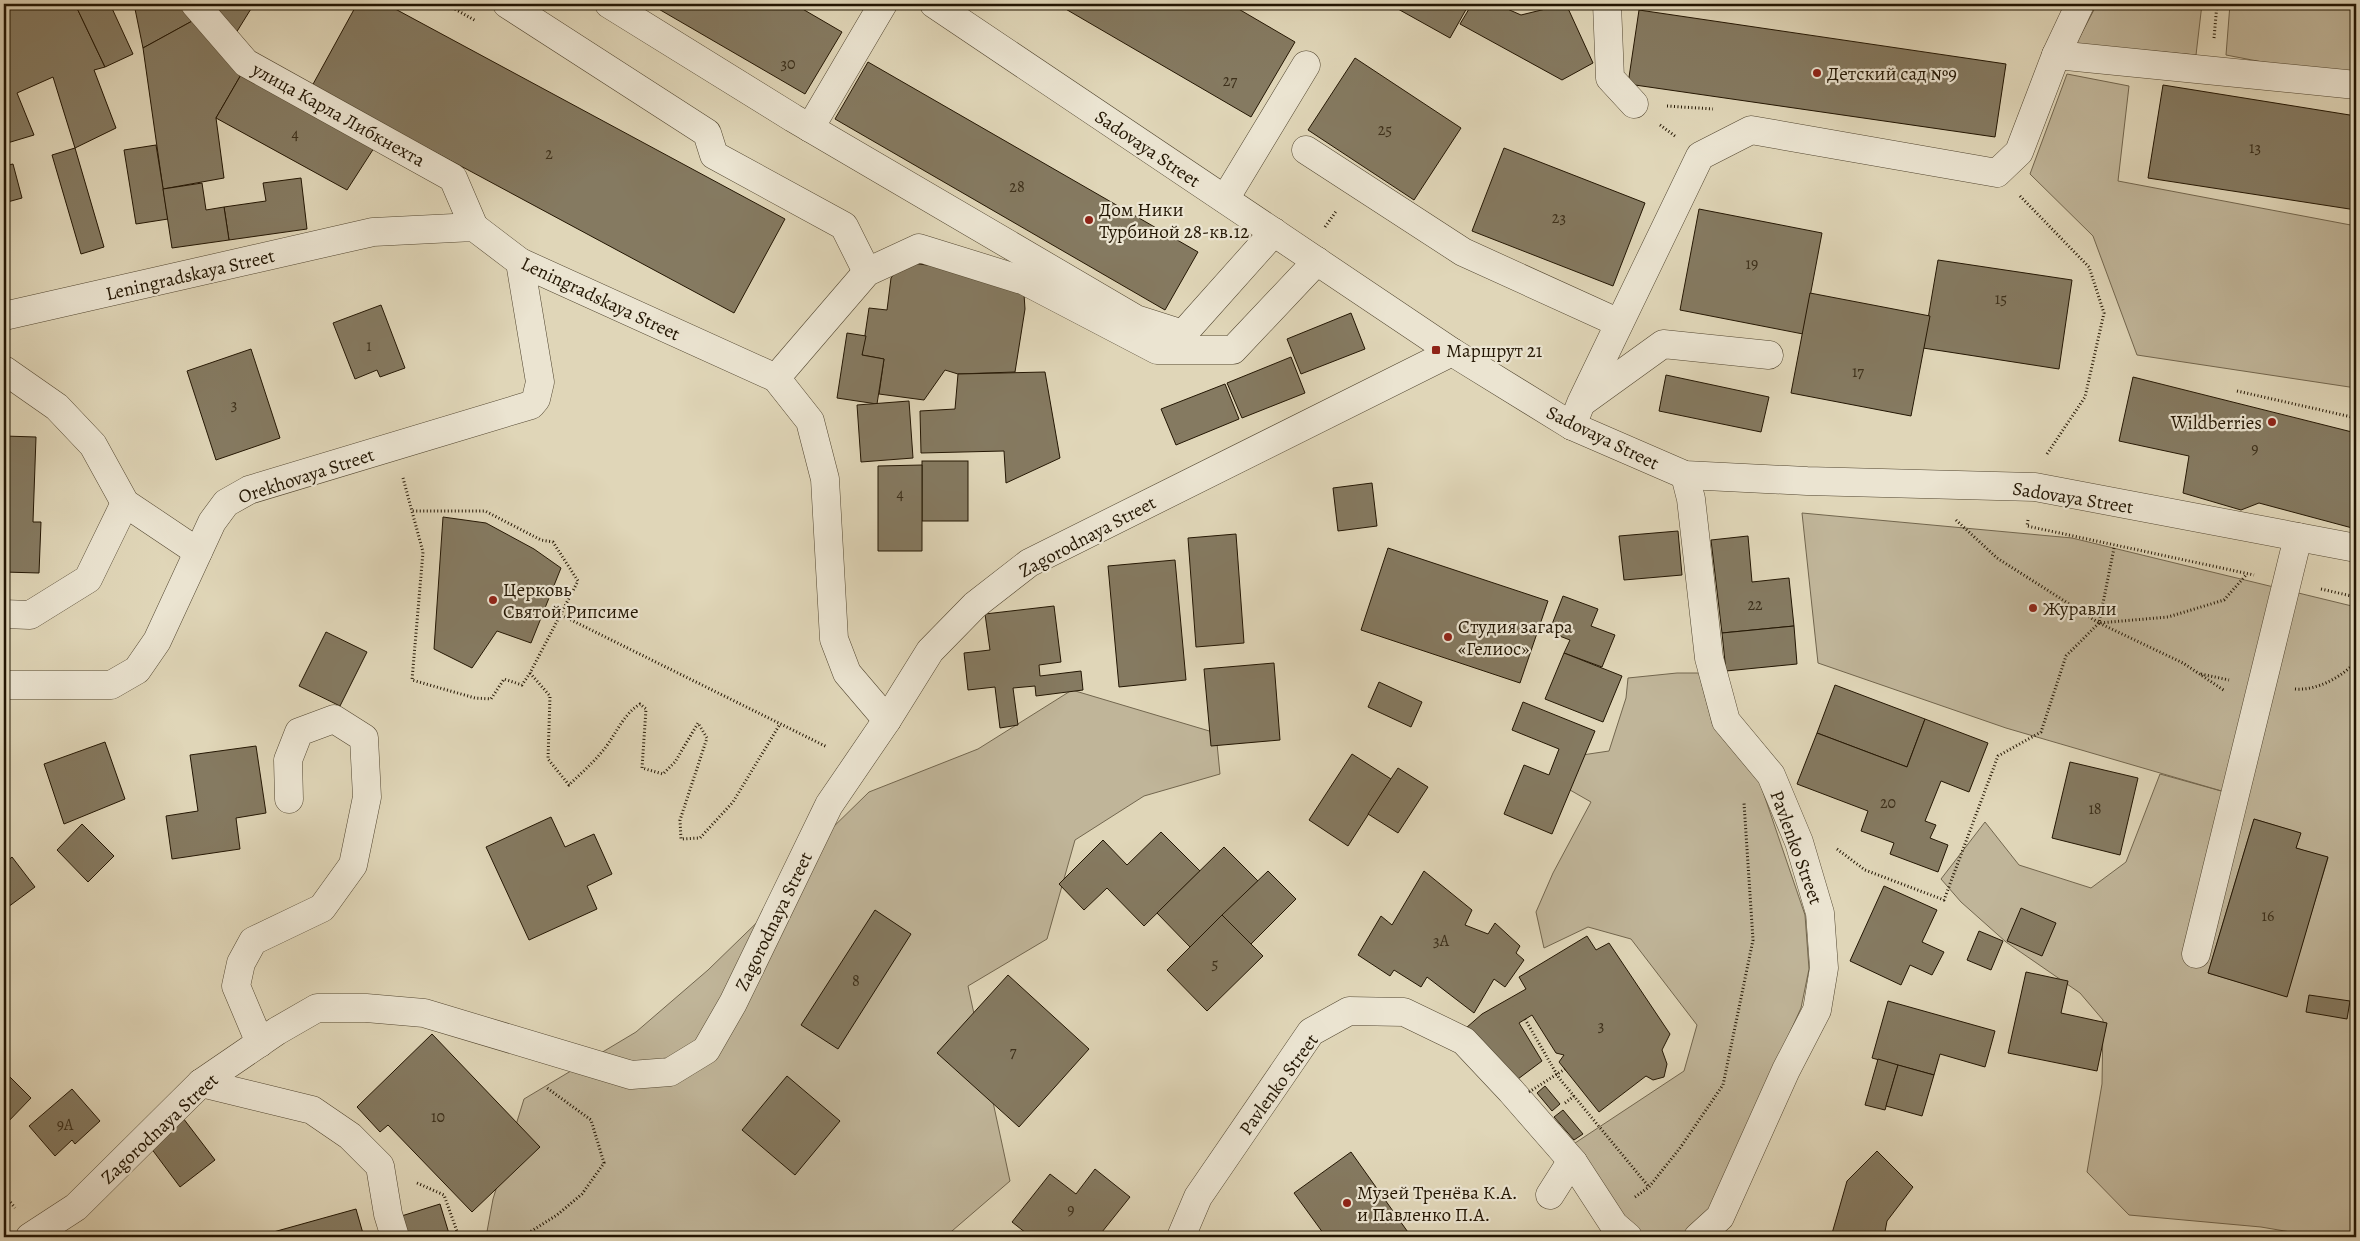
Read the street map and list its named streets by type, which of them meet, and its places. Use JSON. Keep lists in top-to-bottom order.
{
  "streets": {
    "street": [
      "улица Карла Либкнехта",
      "Sadovaya Street",
      "Leningradskaya Street",
      "Orekhovaya Street",
      "Zagorodnaya Street",
      "Pavlenko Street"
    ]
  },
  "crossings": [
    ["улица Карла Либкнехта", "Leningradskaya Street"],
    ["Sadovaya Street", "Zagorodnaya Street"],
    ["Sadovaya Street", "Pavlenko Street"],
    ["Leningradskaya Street", "Orekhovaya Street"],
    ["Leningradskaya Street", "Zagorodnaya Street"]
  ],
  "places": {
    "other": [
      "Детский сад №9",
      "Дом Ники Турбиной 28-кв.12",
      "Wildberries",
      "Церковь Святой Рипсиме",
      "Журавли",
      "Студия загара «Гелиос»",
      "Музей Тренёва К.А. и Павленко П.А."
    ],
    "transit": ["Маршрут 21"]
  },
  "house_numbers": [
    "30",
    "27",
    "25",
    "4",
    "13",
    "2",
    "28",
    "23",
    "19",
    "15",
    "1",
    "17",
    "3",
    "9",
    "4",
    "22",
    "20",
    "18",
    "16",
    "3А",
    "5",
    "8",
    "3",
    "7",
    "10",
    "9А",
    "9"
  ]
}
